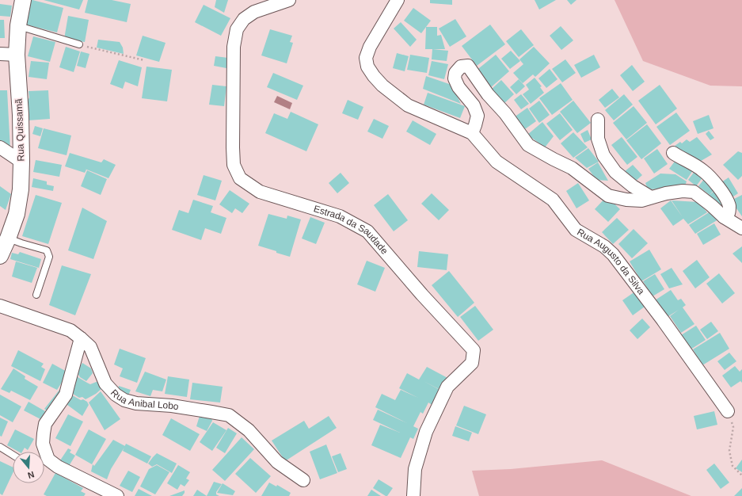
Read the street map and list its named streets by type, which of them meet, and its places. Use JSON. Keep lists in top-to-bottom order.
{
  "streets": {
    "street": [
      "Rua Quissamã",
      "Estrada da Saudade",
      "Rua Augusto da Silva",
      "Rua Anibal Lobo"
    ]
  },
  "north": "bottom"
}
